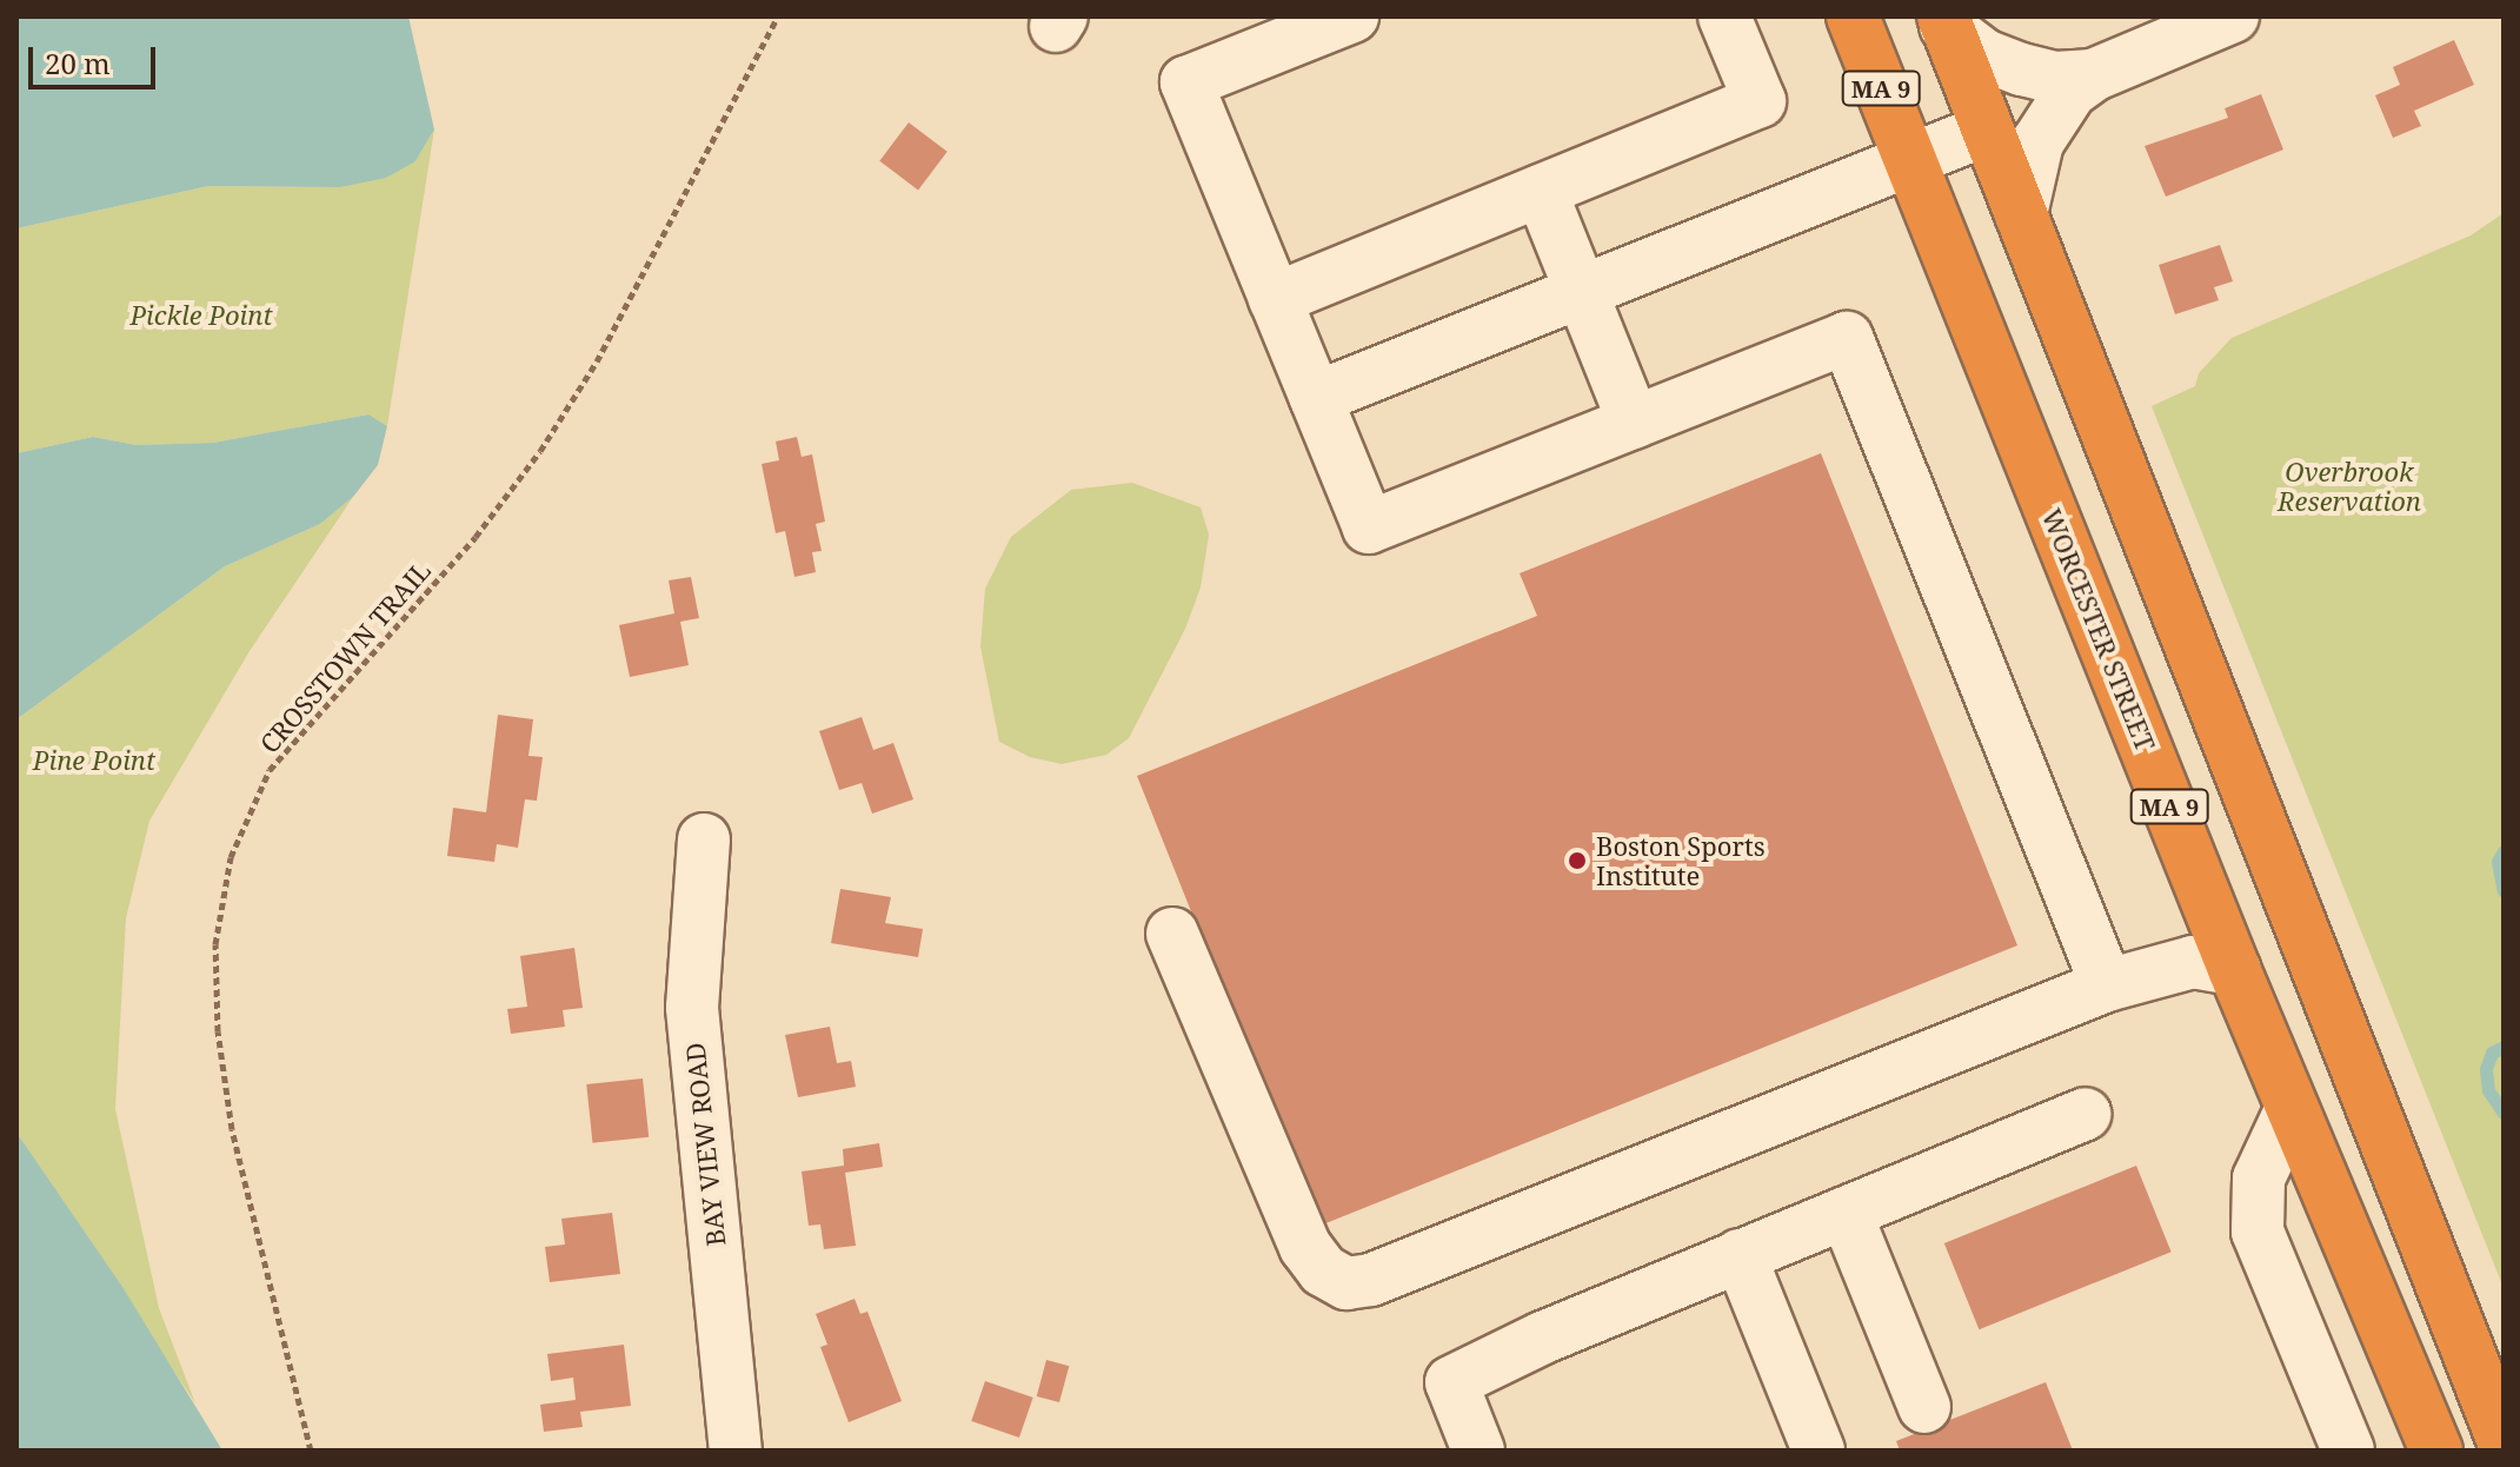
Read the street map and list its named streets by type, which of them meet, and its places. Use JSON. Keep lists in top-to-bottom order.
{
  "streets": {
    "highway": ["MA 9", "WORCESTER STREET"],
    "street": ["BAY VIEW ROAD"],
    "path": ["CROSSTOWN TRAIL"]
  },
  "parks": ["Pickle Point", "Overbrook Reservation", "Pine Point"],
  "places": ["Boston Sports Institute"],
  "scale_bar": "20 m"
}
